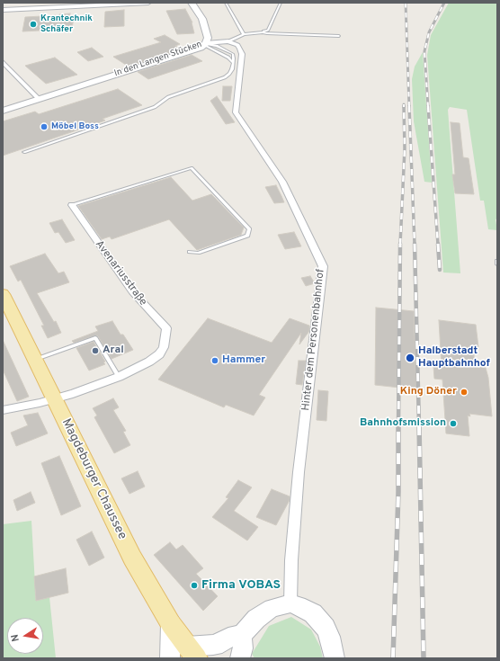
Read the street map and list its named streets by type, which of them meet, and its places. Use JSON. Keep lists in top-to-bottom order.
{
  "streets": {
    "main road": ["Magdeburger Chaussee"],
    "street": ["In den Langen Stücken", "Avenariusstraße", "Hinter dem Personenbahnhof"]
  },
  "crossings": [
    ["In den Langen Stücken", "Hinter dem Personenbahnhof"],
    ["Avenariusstraße", "Magdeburger Chaussee"]
  ],
  "places": [
    "Krantechnik Schäfer",
    "Möbel Boss",
    "Aral",
    "Halberstadt Hauptbahnhof",
    "Hammer",
    "King Döner",
    "Bahnhofsmission",
    "Firma VOBAS"
  ],
  "north": "left"
}
